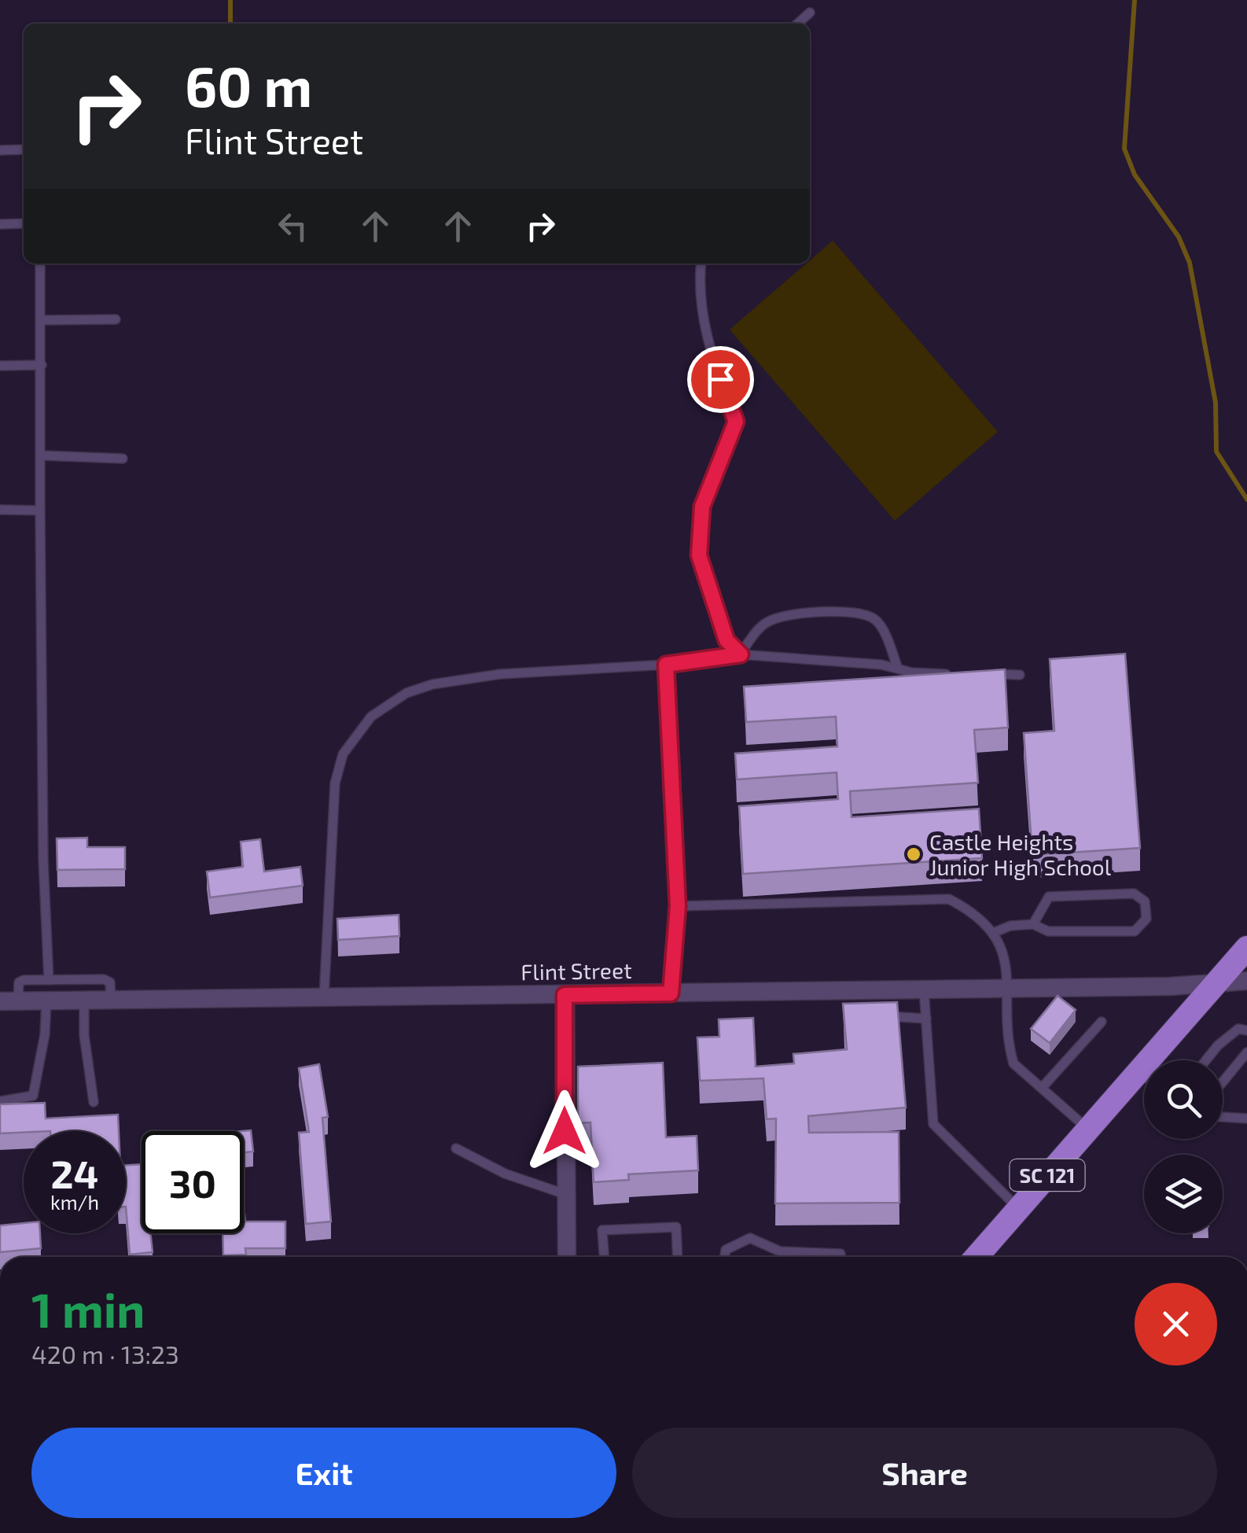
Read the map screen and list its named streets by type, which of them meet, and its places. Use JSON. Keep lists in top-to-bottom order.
{
  "streets": {
    "highway": ["SC 121"],
    "street": ["Flint Street"]
  },
  "crossings": [
    ["Flint Street", "SC 121"]
  ],
  "places": ["Castle Heights Junior High School"],
  "page": {
    "turn": ["60 m", "Flint Street"],
    "speed": "24 km/h",
    "limit": "30",
    "heading": ["1 min", "420 m · 13:23"],
    "buttons": ["Exit", "Share"]
  }
}
